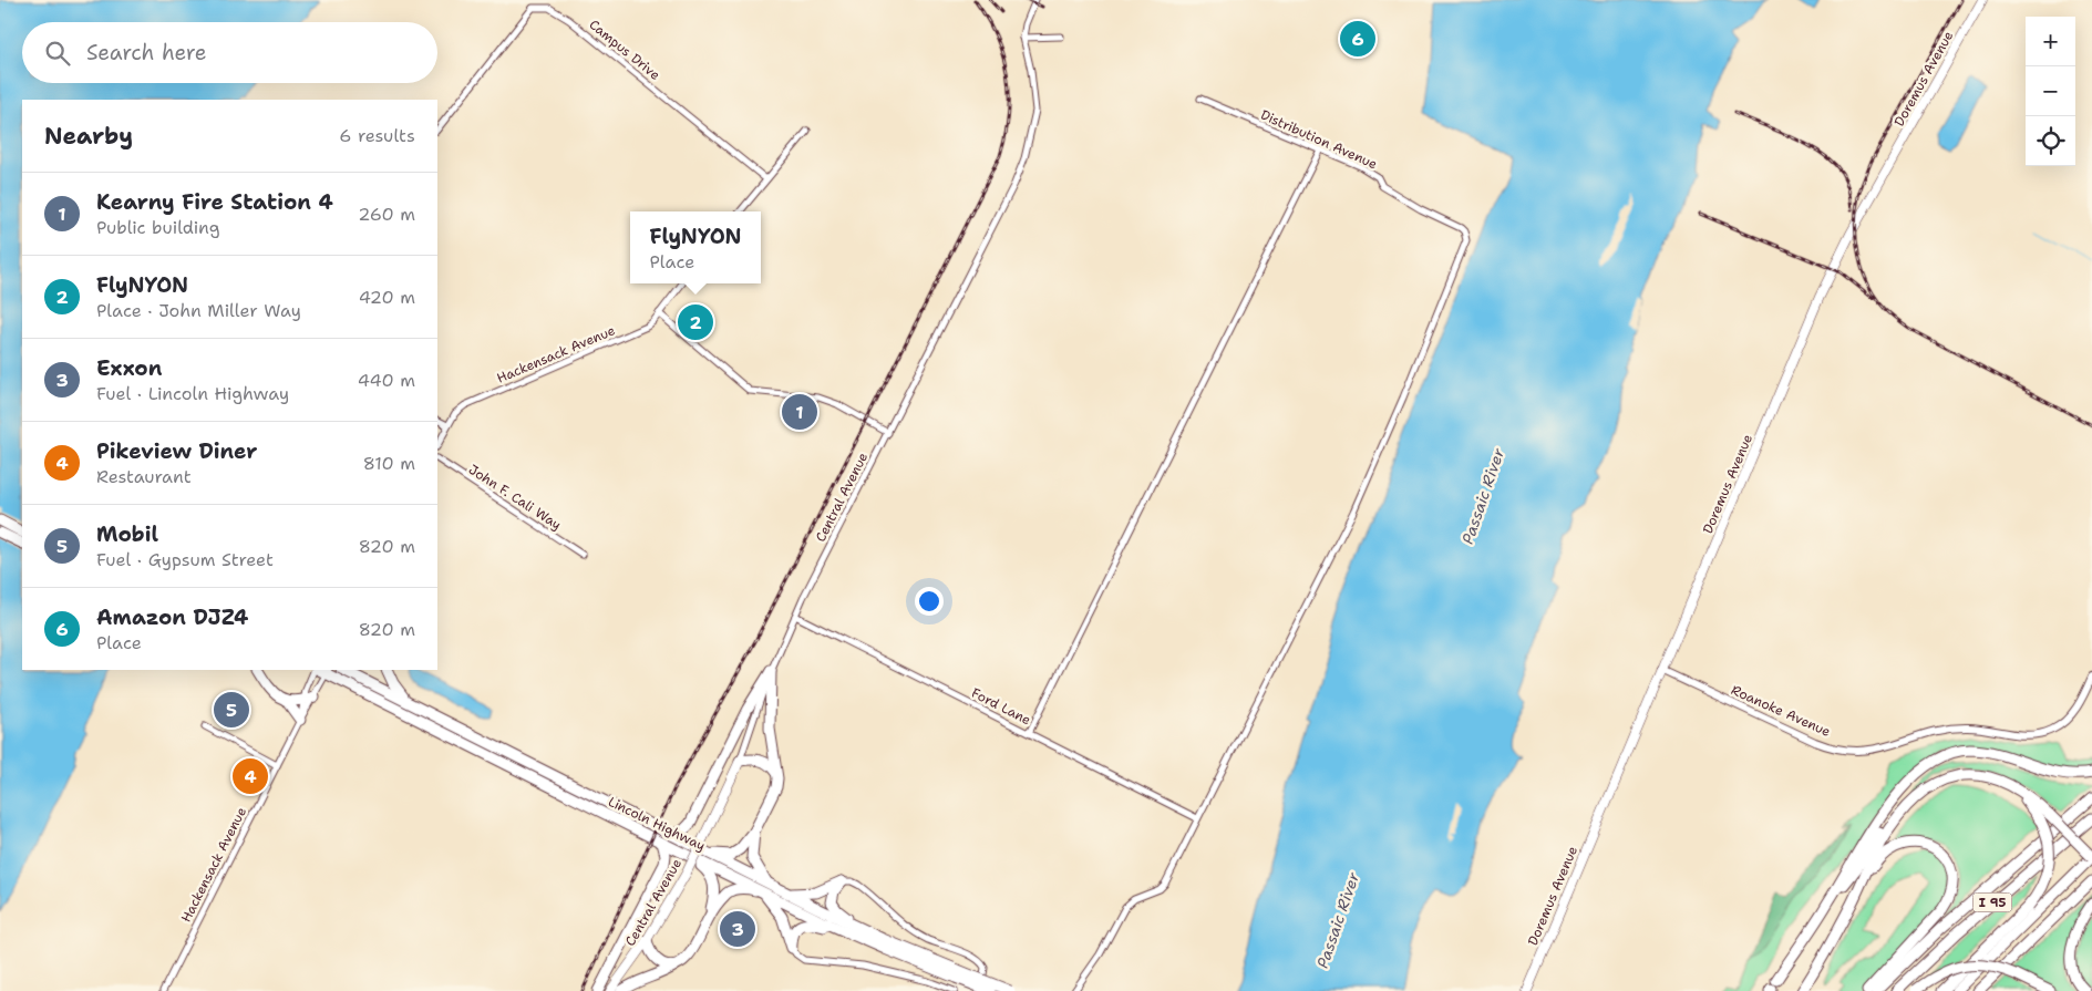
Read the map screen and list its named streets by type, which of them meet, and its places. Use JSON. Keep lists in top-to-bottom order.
{
  "streets": {
    "highway": ["Lincoln Highway", "I 95"],
    "main road": ["Doremus Avenue", "Central Avenue"],
    "street": [
      "Campus Drive",
      "Distribution Avenue",
      "Hackensack Avenue",
      "John F. Cali Way",
      "Ford Lane",
      "Roanoke Avenue"
    ]
  },
  "crossings": [
    ["Doremus Avenue", "Roanoke Avenue"],
    ["Distribution Avenue", "Ford Lane"],
    ["Hackensack Avenue", "Lincoln Highway"],
    ["Central Avenue", "Ford Lane"]
  ],
  "water": ["Passaic River"],
  "page": {
    "map_buttons": ["+", "−"],
    "pins": [
      "6",
      "2",
      "1",
      "5",
      "4",
      "3"
    ],
    "search": "Search here",
    "heading": ["Nearby", "6 results"],
    "list": [
      {
        "mark": "1",
        "name": "Kearny Fire Station 4",
        "note": "Public building",
        "value": "260 m"
      },
      {
        "mark": "2",
        "name": "FlyNYON",
        "note": "Place · John Miller Way",
        "value": "420 m"
      },
      {
        "mark": "3",
        "name": "Exxon",
        "note": "Fuel · Lincoln Highway",
        "value": "440 m"
      },
      {
        "mark": "4",
        "name": "Pikeview Diner",
        "note": "Restaurant",
        "value": "810 m"
      },
      {
        "mark": "5",
        "name": "Mobil",
        "note": "Fuel · Gypsum Street",
        "value": "820 m"
      },
      {
        "mark": "6",
        "name": "Amazon DJZ4",
        "note": "Place",
        "value": "820 m"
      }
    ],
    "popup": ["FlyNYON", "Place"]
  }
}
